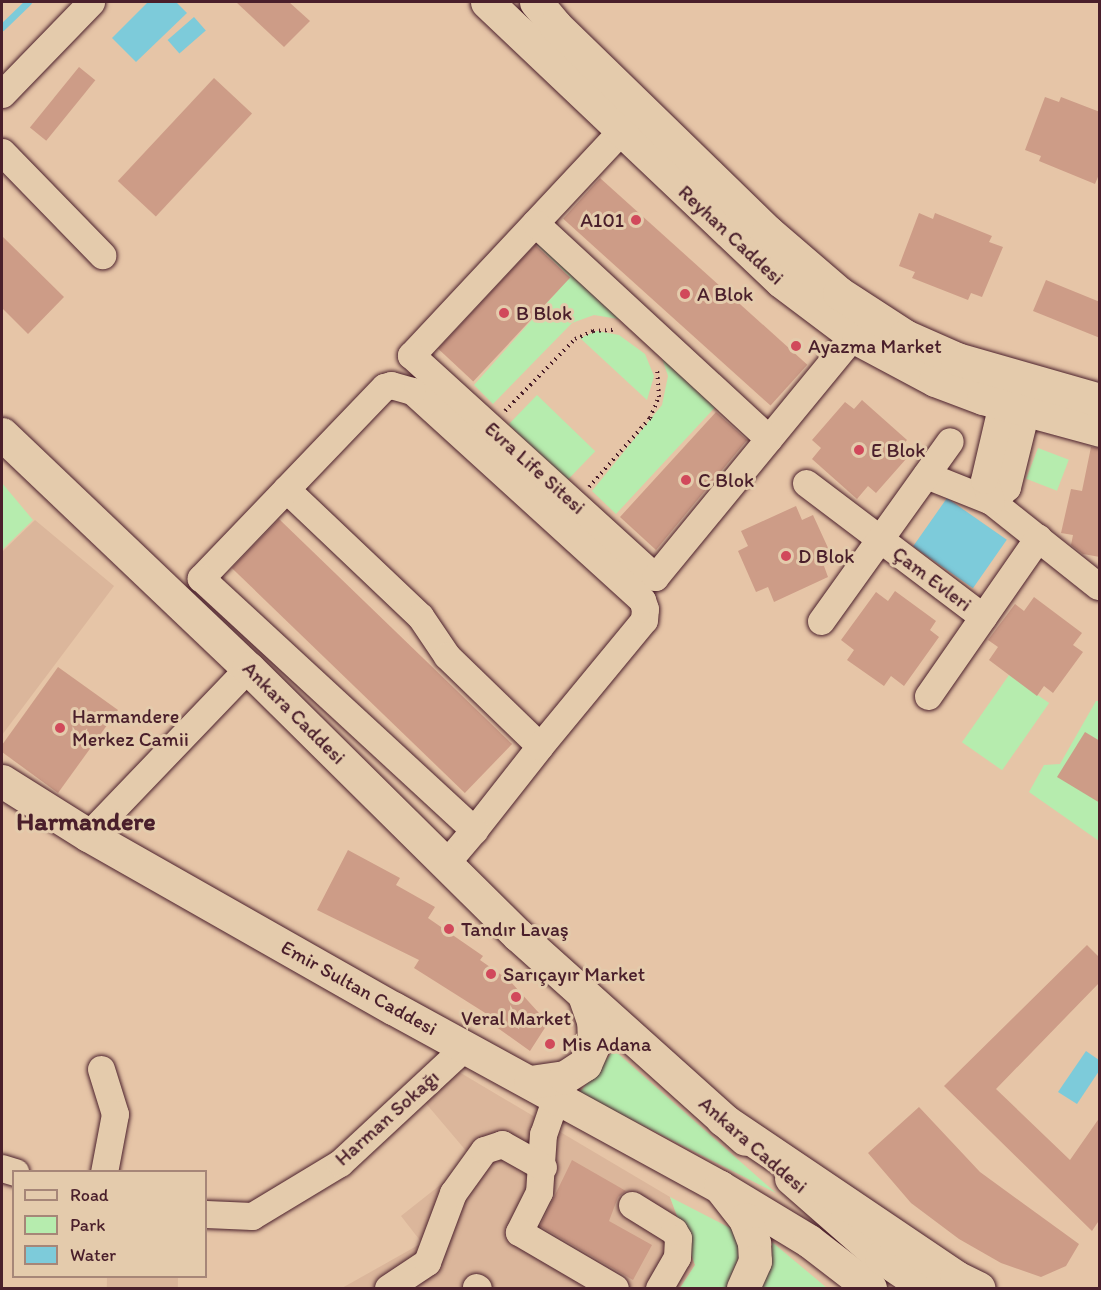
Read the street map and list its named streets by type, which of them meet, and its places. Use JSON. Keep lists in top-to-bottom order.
{
  "streets": {
    "main road": ["Reyhan Caddesi", "Ankara Caddesi", "Emir Sultan Caddesi"],
    "street": ["Evra Life Sitesi", "Çam Evleri", "Harman Sokağı"]
  },
  "crossings": [
    ["Reyhan Caddesi", "Evra Life Sitesi"],
    ["Ankara Caddesi", "Emir Sultan Caddesi"],
    ["Emir Sultan Caddesi", "Harman Sokağı"]
  ],
  "districts": ["Harmandere"],
  "places": [
    "A101",
    "A Blok",
    "B Blok",
    "Ayazma Market",
    "E Blok",
    "C Blok",
    "D Blok",
    "Harmandere Merkez Camii",
    "Tandır Lavaş",
    "Sarıçayır Market",
    "Veral Market",
    "Mis Adana"
  ],
  "legend": ["Road", "Park", "Water"]
}
